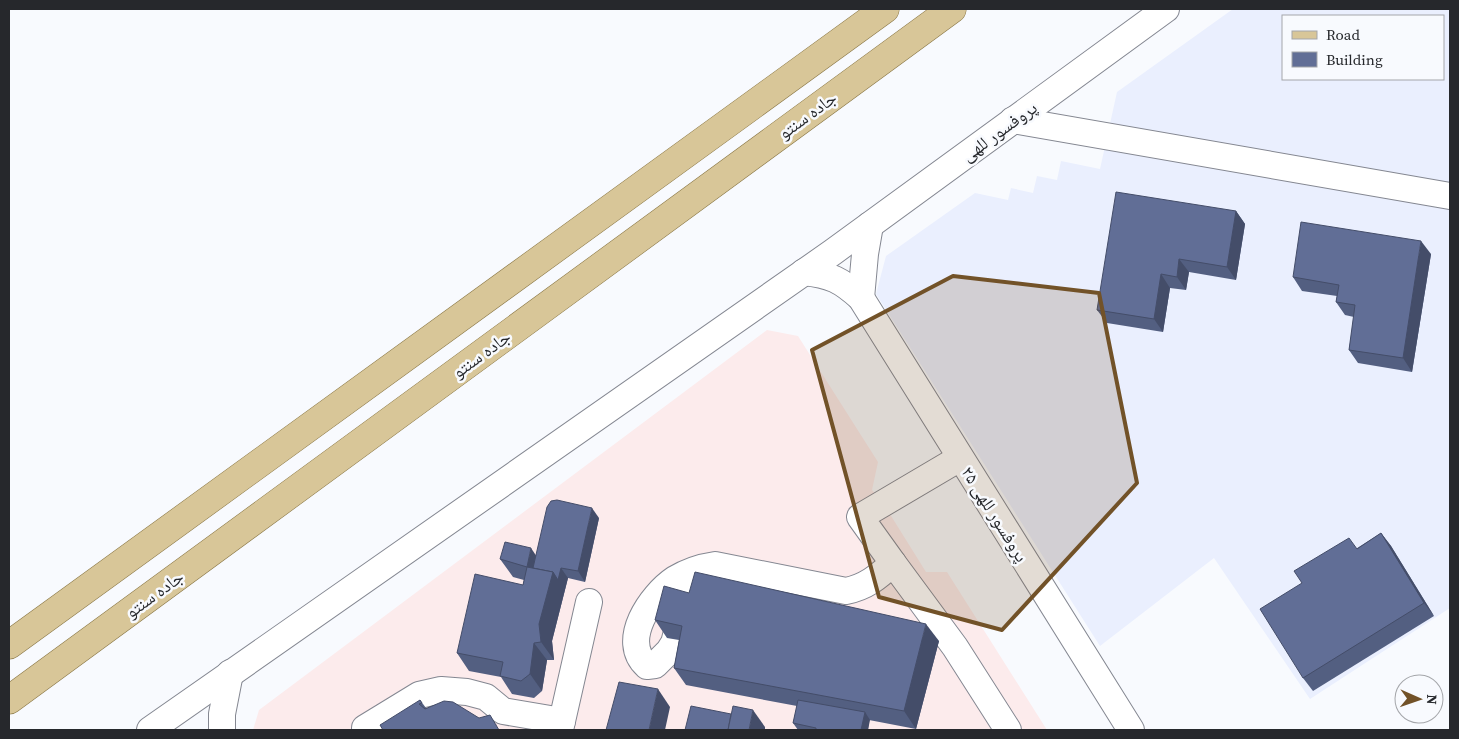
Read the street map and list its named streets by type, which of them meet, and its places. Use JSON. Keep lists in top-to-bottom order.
{
  "streets": {
    "main road": ["جاده سنتو"],
    "street": ["پروفسور للهی", "پروفسور للهی ۲۵"]
  },
  "crossings": [
    ["پروفسور للهی", "پروفسور للهی ۲۵"]
  ],
  "legend": ["Road", "Building"],
  "north": "right"
}
